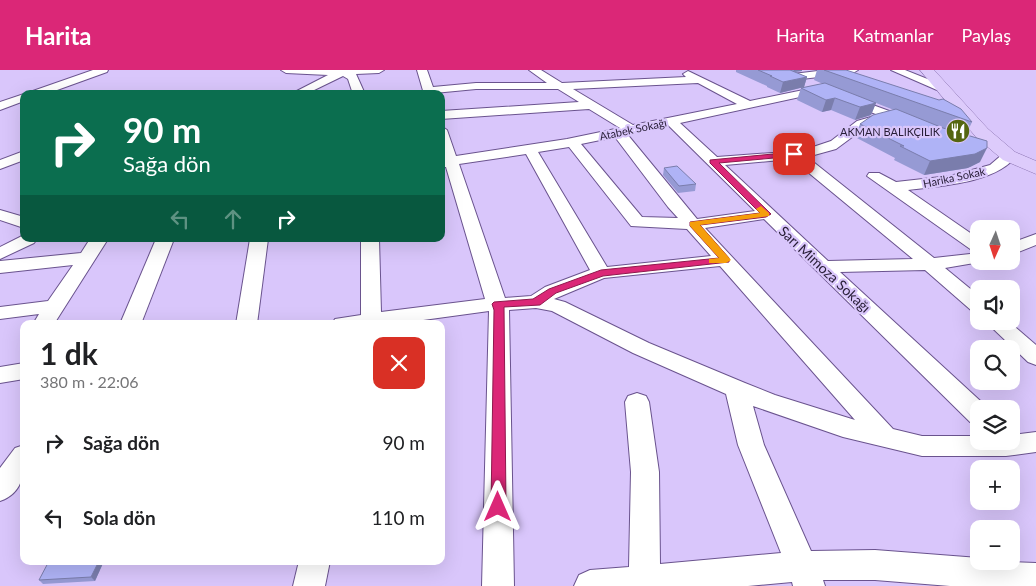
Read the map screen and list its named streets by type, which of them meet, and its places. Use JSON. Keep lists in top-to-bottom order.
{
  "streets": {
    "street": ["Atabek Sokağı", "Harika Sokak", "Sarı Mimoza Sokağı"]
  },
  "crossings": [
    ["Atabek Sokağı", "Sarı Mimoza Sokağı"]
  ],
  "places": {
    "restaurant": ["AKMAN BALIKÇILIK"]
  },
  "north": "bottom",
  "page": {
    "header": "Harita",
    "nav": ["Harita", "Katmanlar", "Paylaş"],
    "turn": ["90 m", "Sağa dön"],
    "map_buttons": ["+", "−"],
    "heading": ["1 dk", "380 m · 22:06"],
    "list": [
      {
        "name": "Sağa dön",
        "value": "90 m"
      },
      {
        "name": "Sola dön",
        "value": "110 m"
      }
    ]
  }
}
